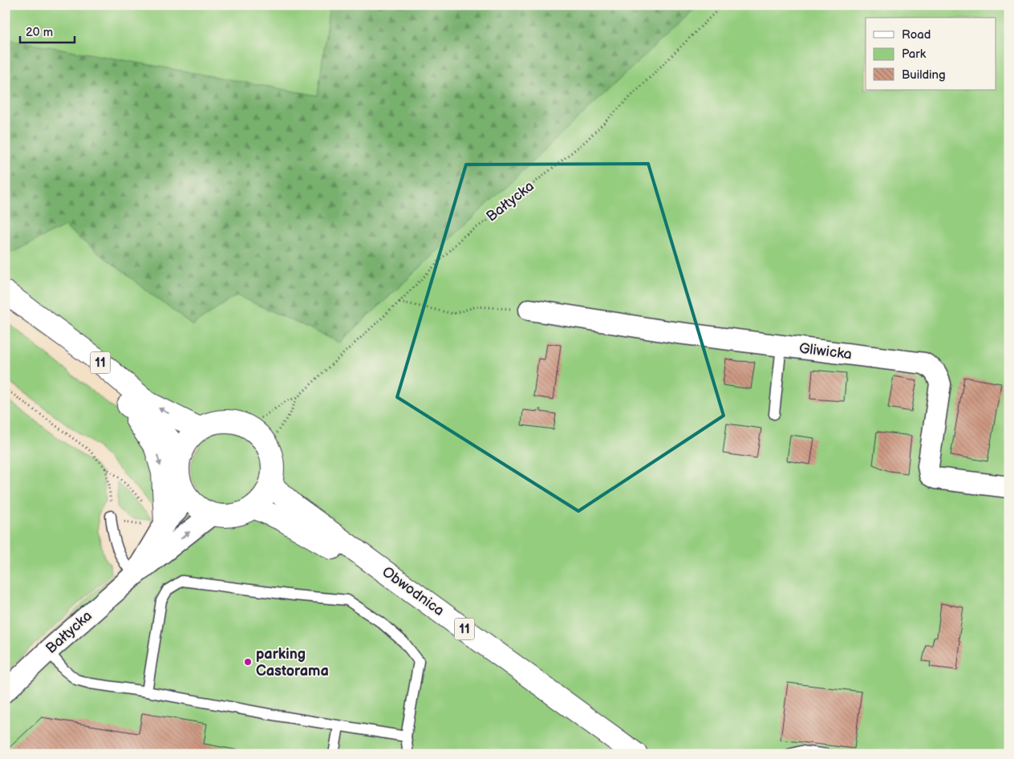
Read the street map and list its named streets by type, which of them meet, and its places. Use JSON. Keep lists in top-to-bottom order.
{
  "streets": {
    "highway": ["11", "Obwodnica"],
    "street": ["Bałtycka", "Gliwicka"]
  },
  "crossings": [
    ["Bałtycka", "11"],
    ["Bałtycka", "Obwodnica"],
    ["11", "Obwodnica"]
  ],
  "places": ["parking Castorama"],
  "legend": ["Road", "Park", "Building"],
  "scale_bar": "20 m"
}
